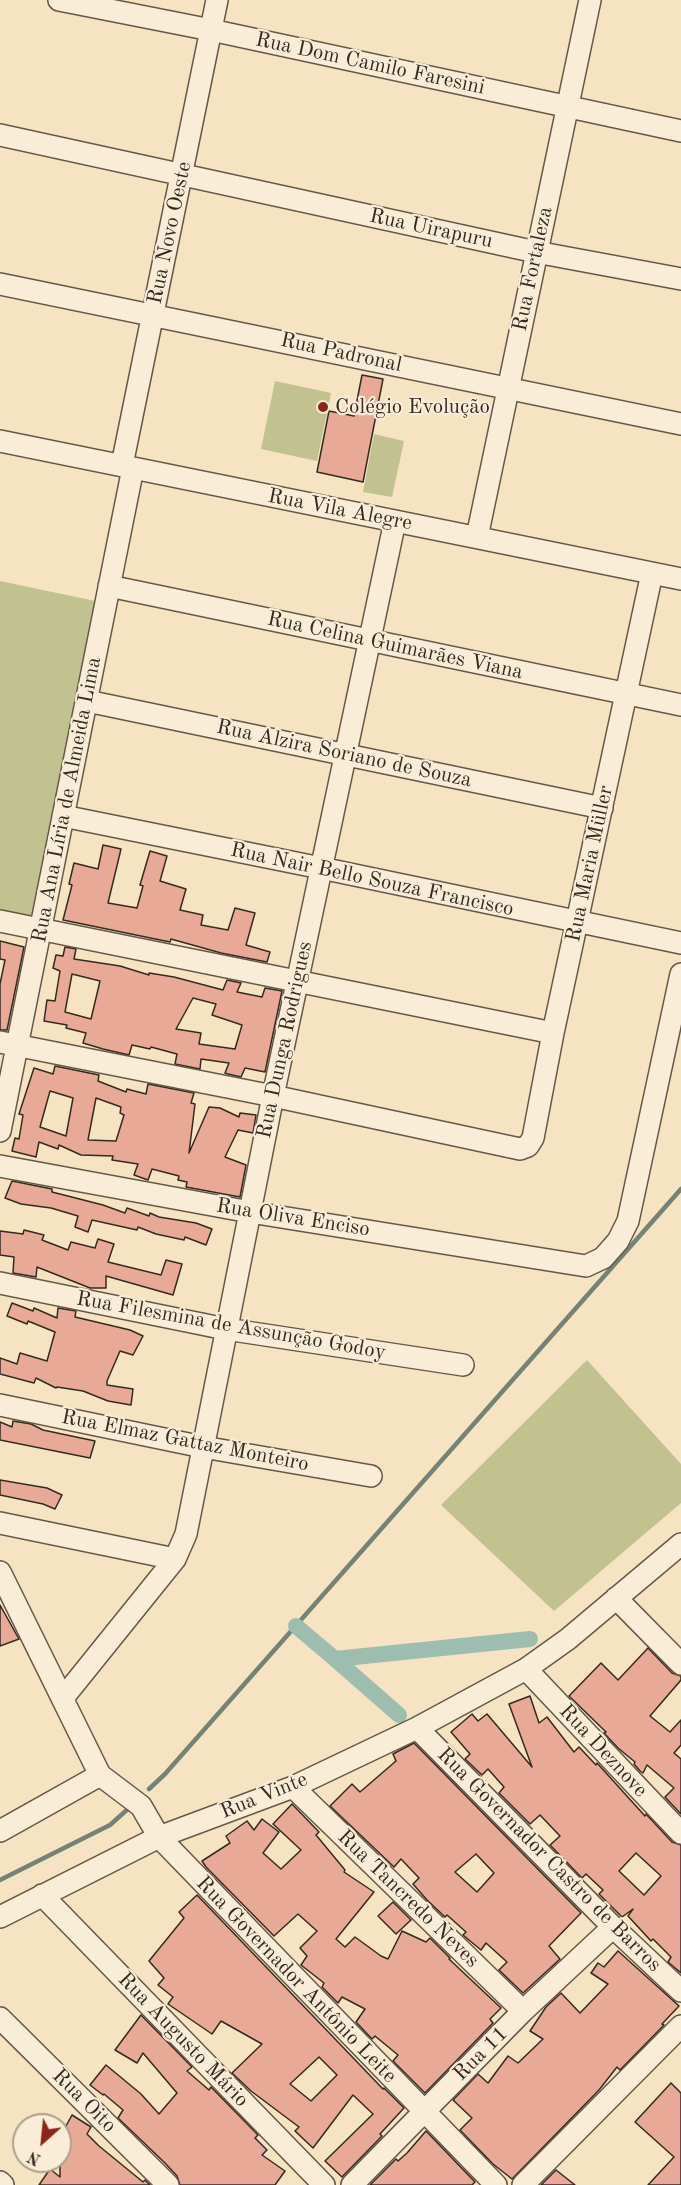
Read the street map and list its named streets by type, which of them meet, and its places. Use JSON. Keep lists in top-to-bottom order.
{
  "streets": {
    "street": [
      "Rua Dom Camilo Faresini",
      "Rua Uirapuru",
      "Rua Novo Oeste",
      "Rua Fortaleza",
      "Rua Padronal",
      "Rua Vila Alegre",
      "Rua Celina Guimarães Viana",
      "Rua Alzira Soriano de Souza",
      "Rua Ana Líria de Almeida Lima",
      "Rua Maria Müller",
      "Rua Nair Bello Souza Francisco",
      "Rua Dunga Rodrigues",
      "Rua Oliva Enciso",
      "Rua Filesmina de Assunção Godoy",
      "Rua Elmaz Gattaz Monteiro",
      "Rua Deznove",
      "Rua Vinte",
      "Rua Governador Castro de Barros",
      "Rua Tancredo Neves",
      "Rua Governador Antônio Leite",
      "Rua Augusto Mário",
      "Rua 11",
      "Rua Oito"
    ]
  },
  "crossings": [
    ["Rua Dom Camilo Faresini", "Rua Novo Oeste"],
    ["Rua Dom Camilo Faresini", "Rua Fortaleza"],
    ["Rua Uirapuru", "Rua Novo Oeste"],
    ["Rua Uirapuru", "Rua Fortaleza"],
    ["Rua Novo Oeste", "Rua Padronal"],
    ["Rua Novo Oeste", "Rua Vila Alegre"],
    ["Rua Novo Oeste", "Rua Ana Líria de Almeida Lima"],
    ["Rua Fortaleza", "Rua Padronal"],
    ["Rua Fortaleza", "Rua Vila Alegre"],
    ["Rua Vila Alegre", "Rua Ana Líria de Almeida Lima"],
    ["Rua Vila Alegre", "Rua Maria Müller"],
    ["Rua Vila Alegre", "Rua Dunga Rodrigues"],
    ["Rua Celina Guimarães Viana", "Rua Ana Líria de Almeida Lima"],
    ["Rua Celina Guimarães Viana", "Rua Maria Müller"],
    ["Rua Celina Guimarães Viana", "Rua Dunga Rodrigues"],
    ["Rua Alzira Soriano de Souza", "Rua Ana Líria de Almeida Lima"],
    ["Rua Alzira Soriano de Souza", "Rua Maria Müller"],
    ["Rua Alzira Soriano de Souza", "Rua Dunga Rodrigues"],
    ["Rua Ana Líria de Almeida Lima", "Rua Nair Bello Souza Francisco"],
    ["Rua Maria Müller", "Rua Nair Bello Souza Francisco"],
    ["Rua Maria Müller", "Rua Dunga Rodrigues"],
    ["Rua Nair Bello Souza Francisco", "Rua Dunga Rodrigues"],
    ["Rua Dunga Rodrigues", "Rua Oliva Enciso"],
    ["Rua Dunga Rodrigues", "Rua Filesmina de Assunção Godoy"],
    ["Rua Dunga Rodrigues", "Rua Elmaz Gattaz Monteiro"],
    ["Rua Deznove", "Rua Vinte"],
    ["Rua Vinte", "Rua Governador Castro de Barros"],
    ["Rua Vinte", "Rua Tancredo Neves"],
    ["Rua Vinte", "Rua Governador Antônio Leite"],
    ["Rua Vinte", "Rua Augusto Mário"],
    ["Rua Governador Castro de Barros", "Rua 11"],
    ["Rua Tancredo Neves", "Rua 11"],
    ["Rua Governador Antônio Leite", "Rua 11"]
  ],
  "places": ["Colégio Evolução"],
  "north": "bottom left"
}
